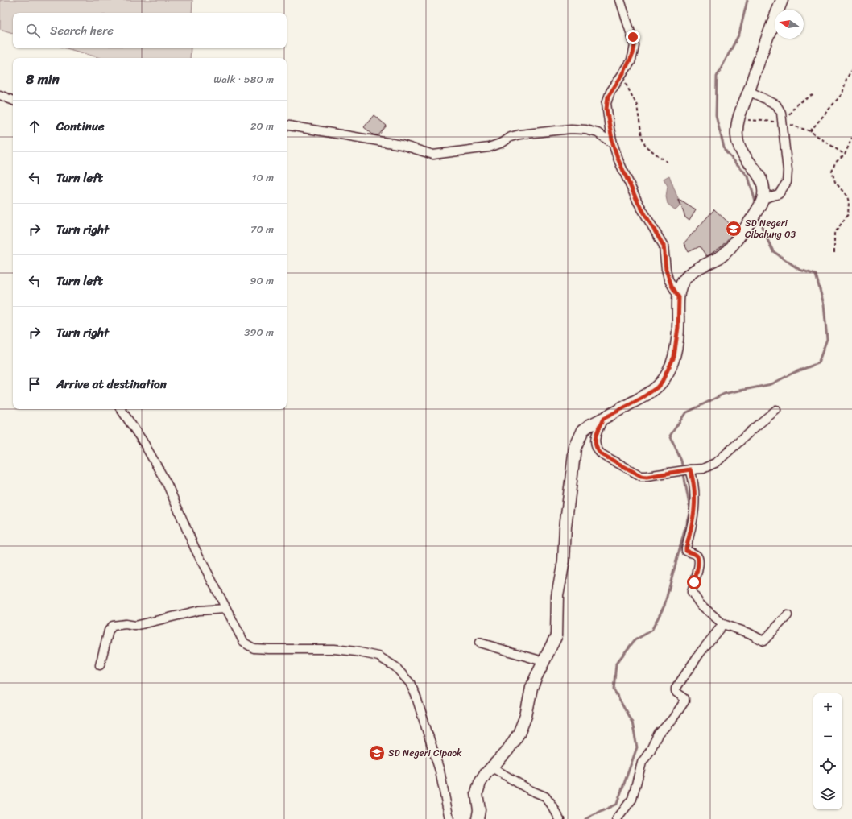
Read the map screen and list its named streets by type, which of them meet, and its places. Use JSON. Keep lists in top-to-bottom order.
{
  "places": {
    "school or university": ["SD Negeri Cibalung 03", "SD Negeri Cipaok"]
  },
  "north": "left",
  "page": {
    "search": "Search here",
    "heading": ["8 min", "Walk · 580 m"],
    "list": [
      ["Continue", "20 m"],
      ["Turn left", "10 m"],
      ["Turn right", "70 m"],
      ["Turn left", "90 m"],
      ["Turn right", "390 m"],
      "Arrive at destination"
    ],
    "map_buttons": ["+", "−"]
  }
}
